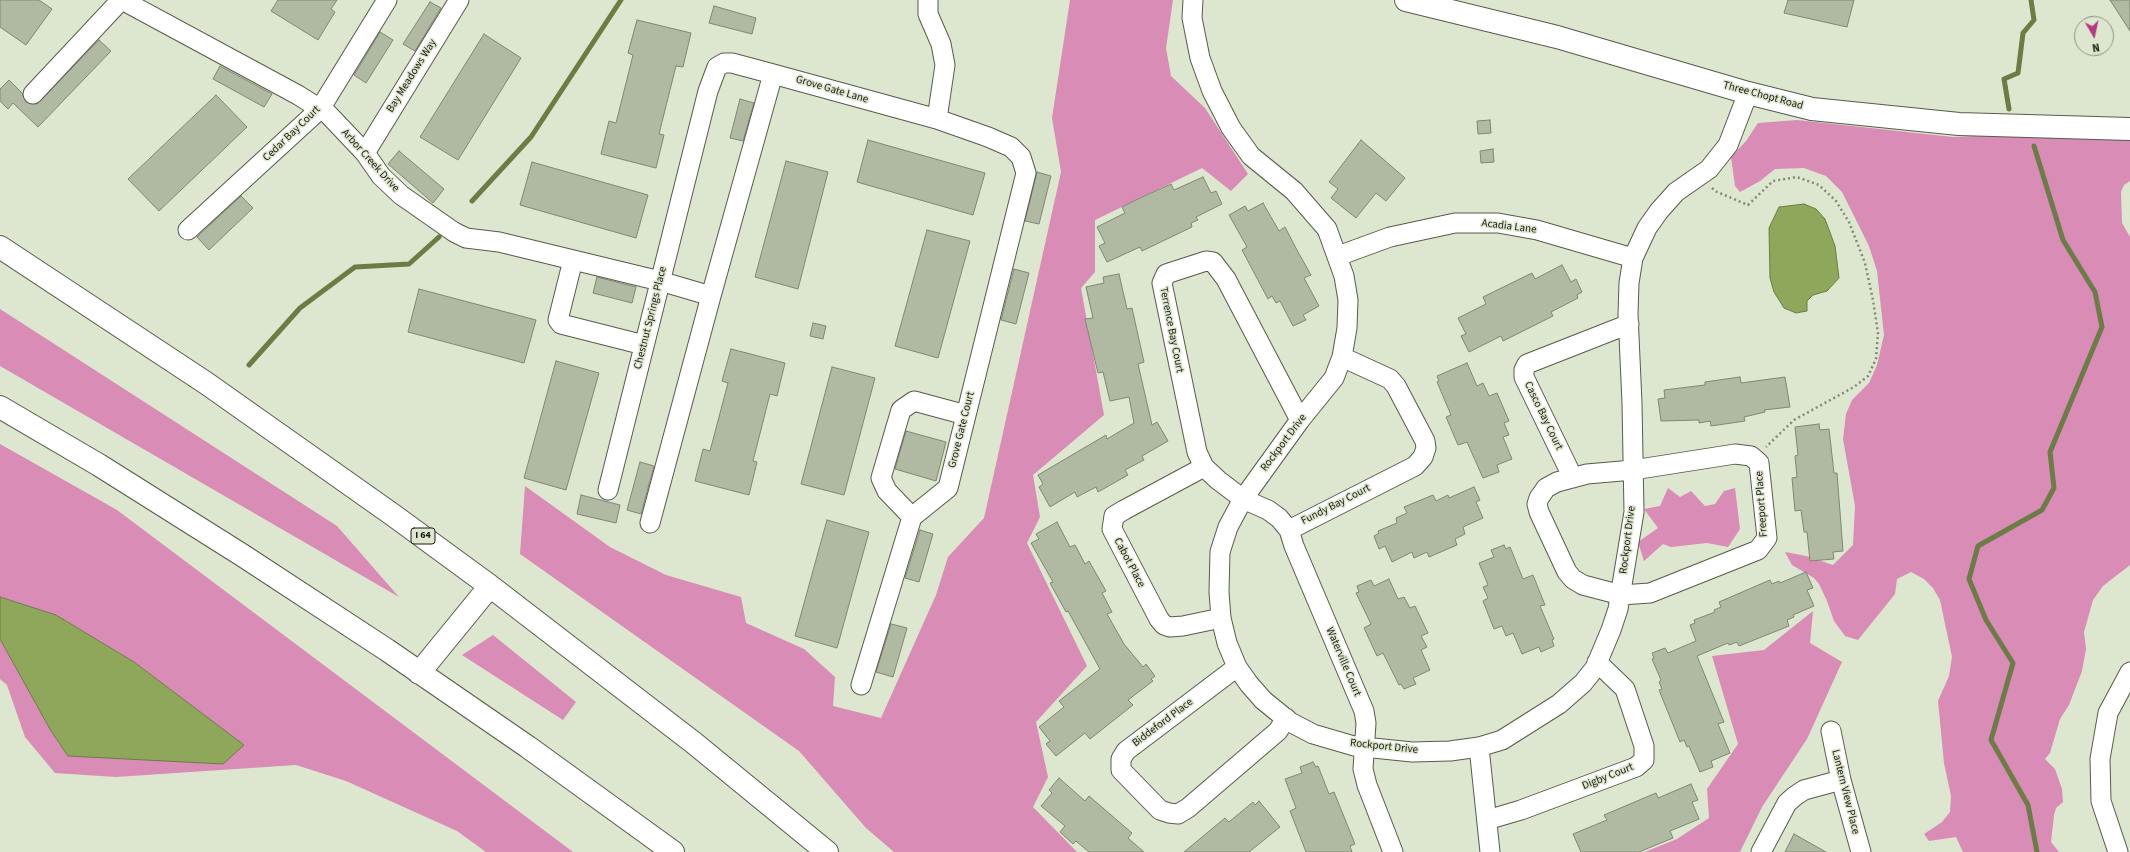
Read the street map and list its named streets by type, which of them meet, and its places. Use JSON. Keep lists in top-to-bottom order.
{
  "streets": {
    "main road": ["Three Chopt Road", "I 64"],
    "street": [
      "Bay Meadows Way",
      "Grove Gate Lane",
      "Cedar Bay Court",
      "Arbor Creek Drive",
      "Acadia Lane",
      "Chestnut Springs Place",
      "Terrence Bay Court",
      "Casco Bay Court",
      "Grove Gate Court",
      "Rockport Drive",
      "Freeport Place",
      "Fundy Bay Court",
      "Cabot Place",
      "Waterville Court",
      "Biddeford Place",
      "Digby Court",
      "Lantern View Place"
    ]
  },
  "crossings": [
    ["Bay Meadows Way", "Arbor Creek Drive"],
    ["Grove Gate Lane", "Chestnut Springs Place"],
    ["Grove Gate Lane", "Grove Gate Court"],
    ["Three Chopt Road", "Rockport Drive"],
    ["Cedar Bay Court", "Arbor Creek Drive"],
    ["Arbor Creek Drive", "Chestnut Springs Place"],
    ["Acadia Lane", "Rockport Drive"],
    ["Terrence Bay Court", "Rockport Drive"],
    ["Terrence Bay Court", "Cabot Place"],
    ["Casco Bay Court", "Rockport Drive"],
    ["Casco Bay Court", "Freeport Place"],
    ["Rockport Drive", "Freeport Place"],
    ["Rockport Drive", "Fundy Bay Court"],
    ["Rockport Drive", "Cabot Place"],
    ["Rockport Drive", "Waterville Court"],
    ["Rockport Drive", "Biddeford Place"],
    ["Rockport Drive", "Digby Court"],
    ["Fundy Bay Court", "Waterville Court"]
  ],
  "north": "bottom"
}
